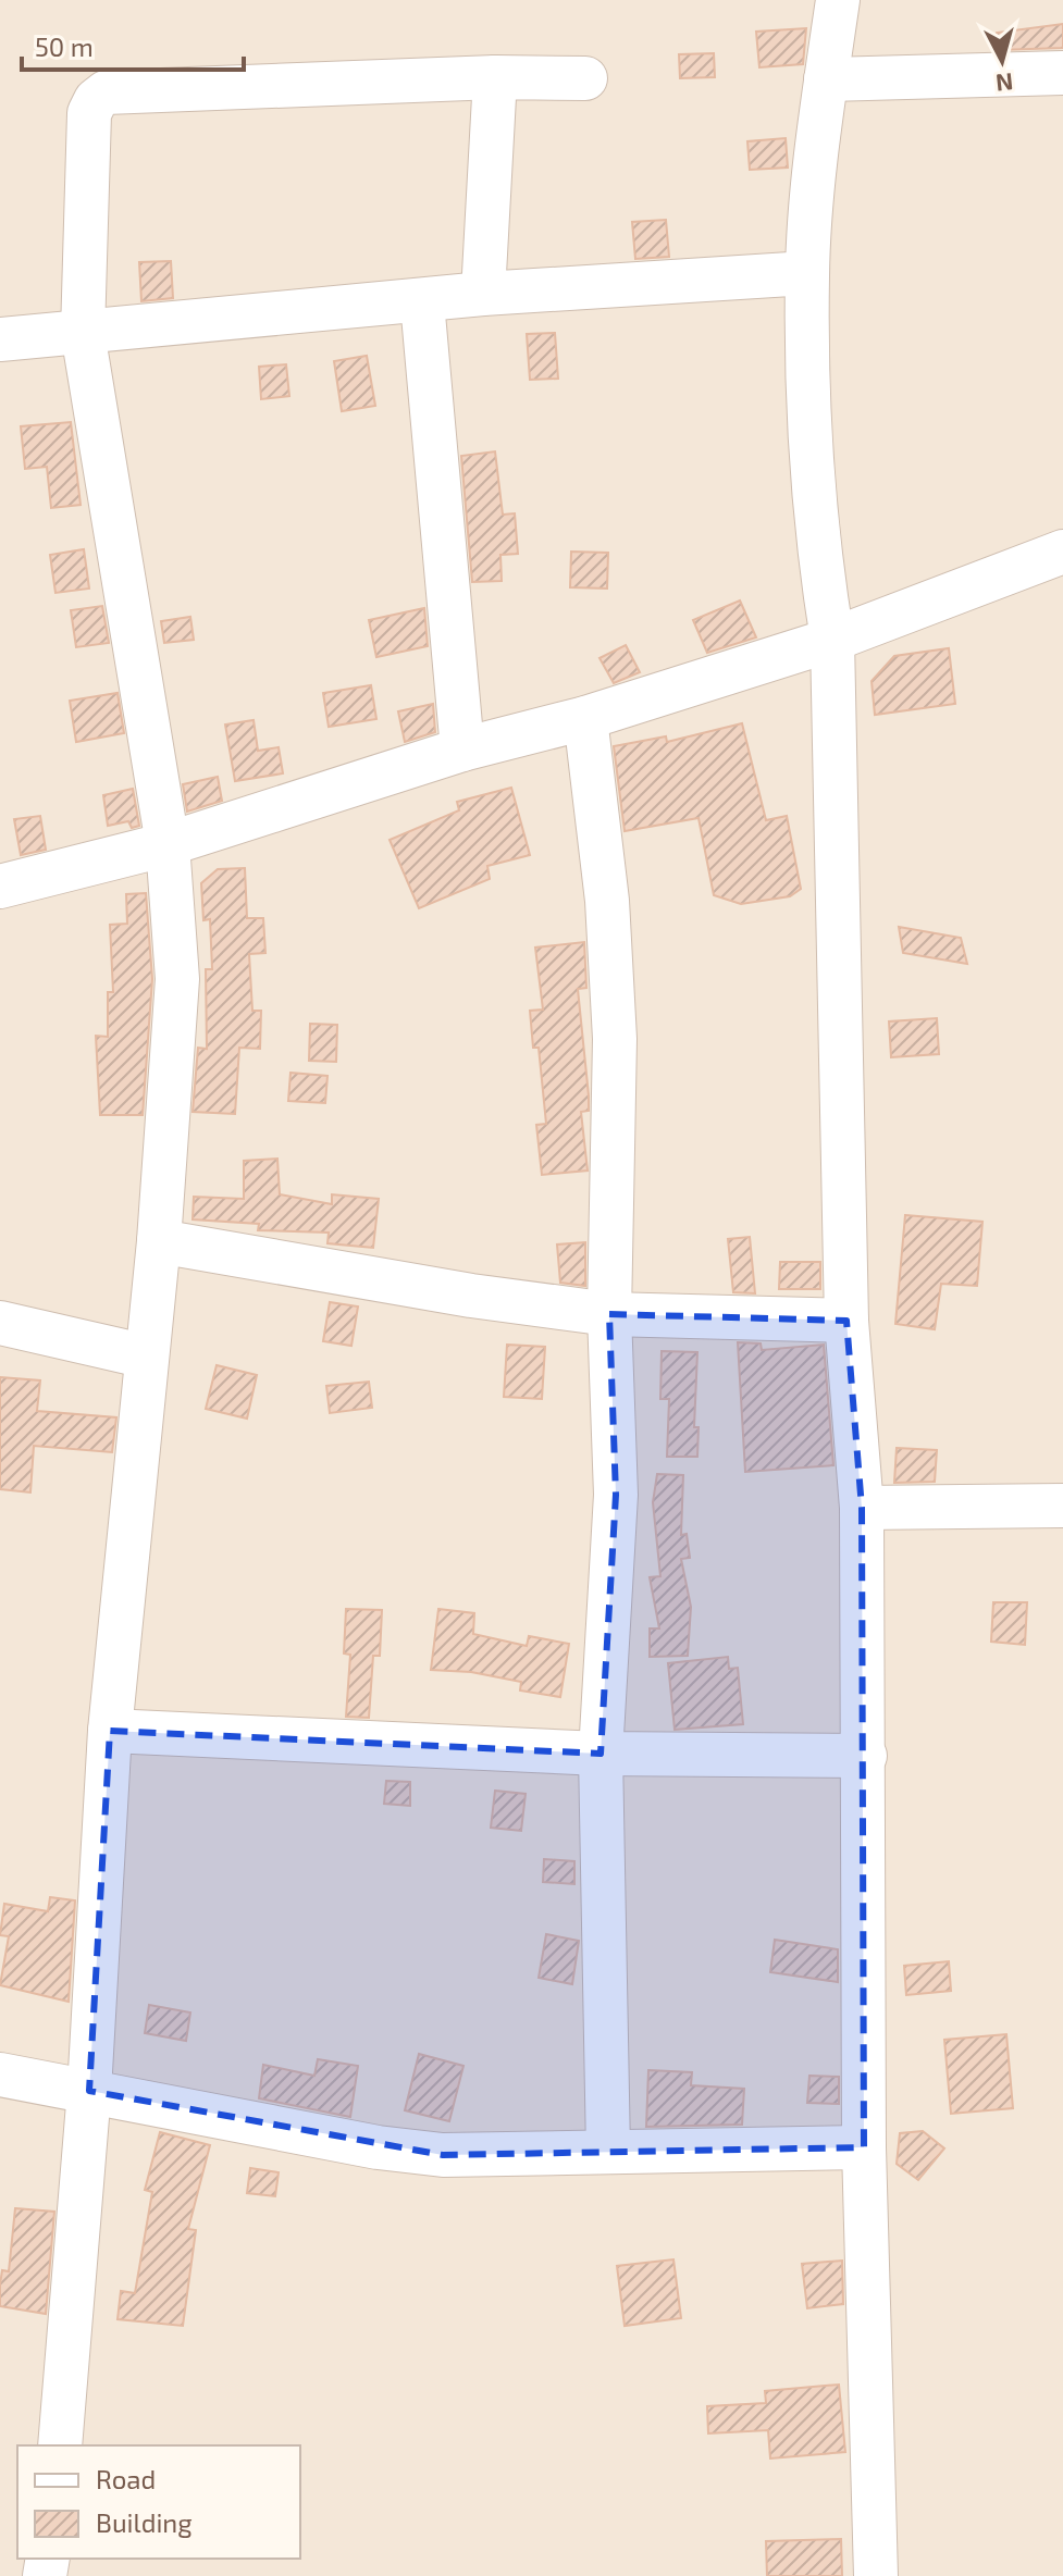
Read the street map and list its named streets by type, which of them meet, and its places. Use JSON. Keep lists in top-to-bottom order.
{
  "legend": ["Road", "Building"],
  "scale_bar": "50 m",
  "north": "bottom"
}
